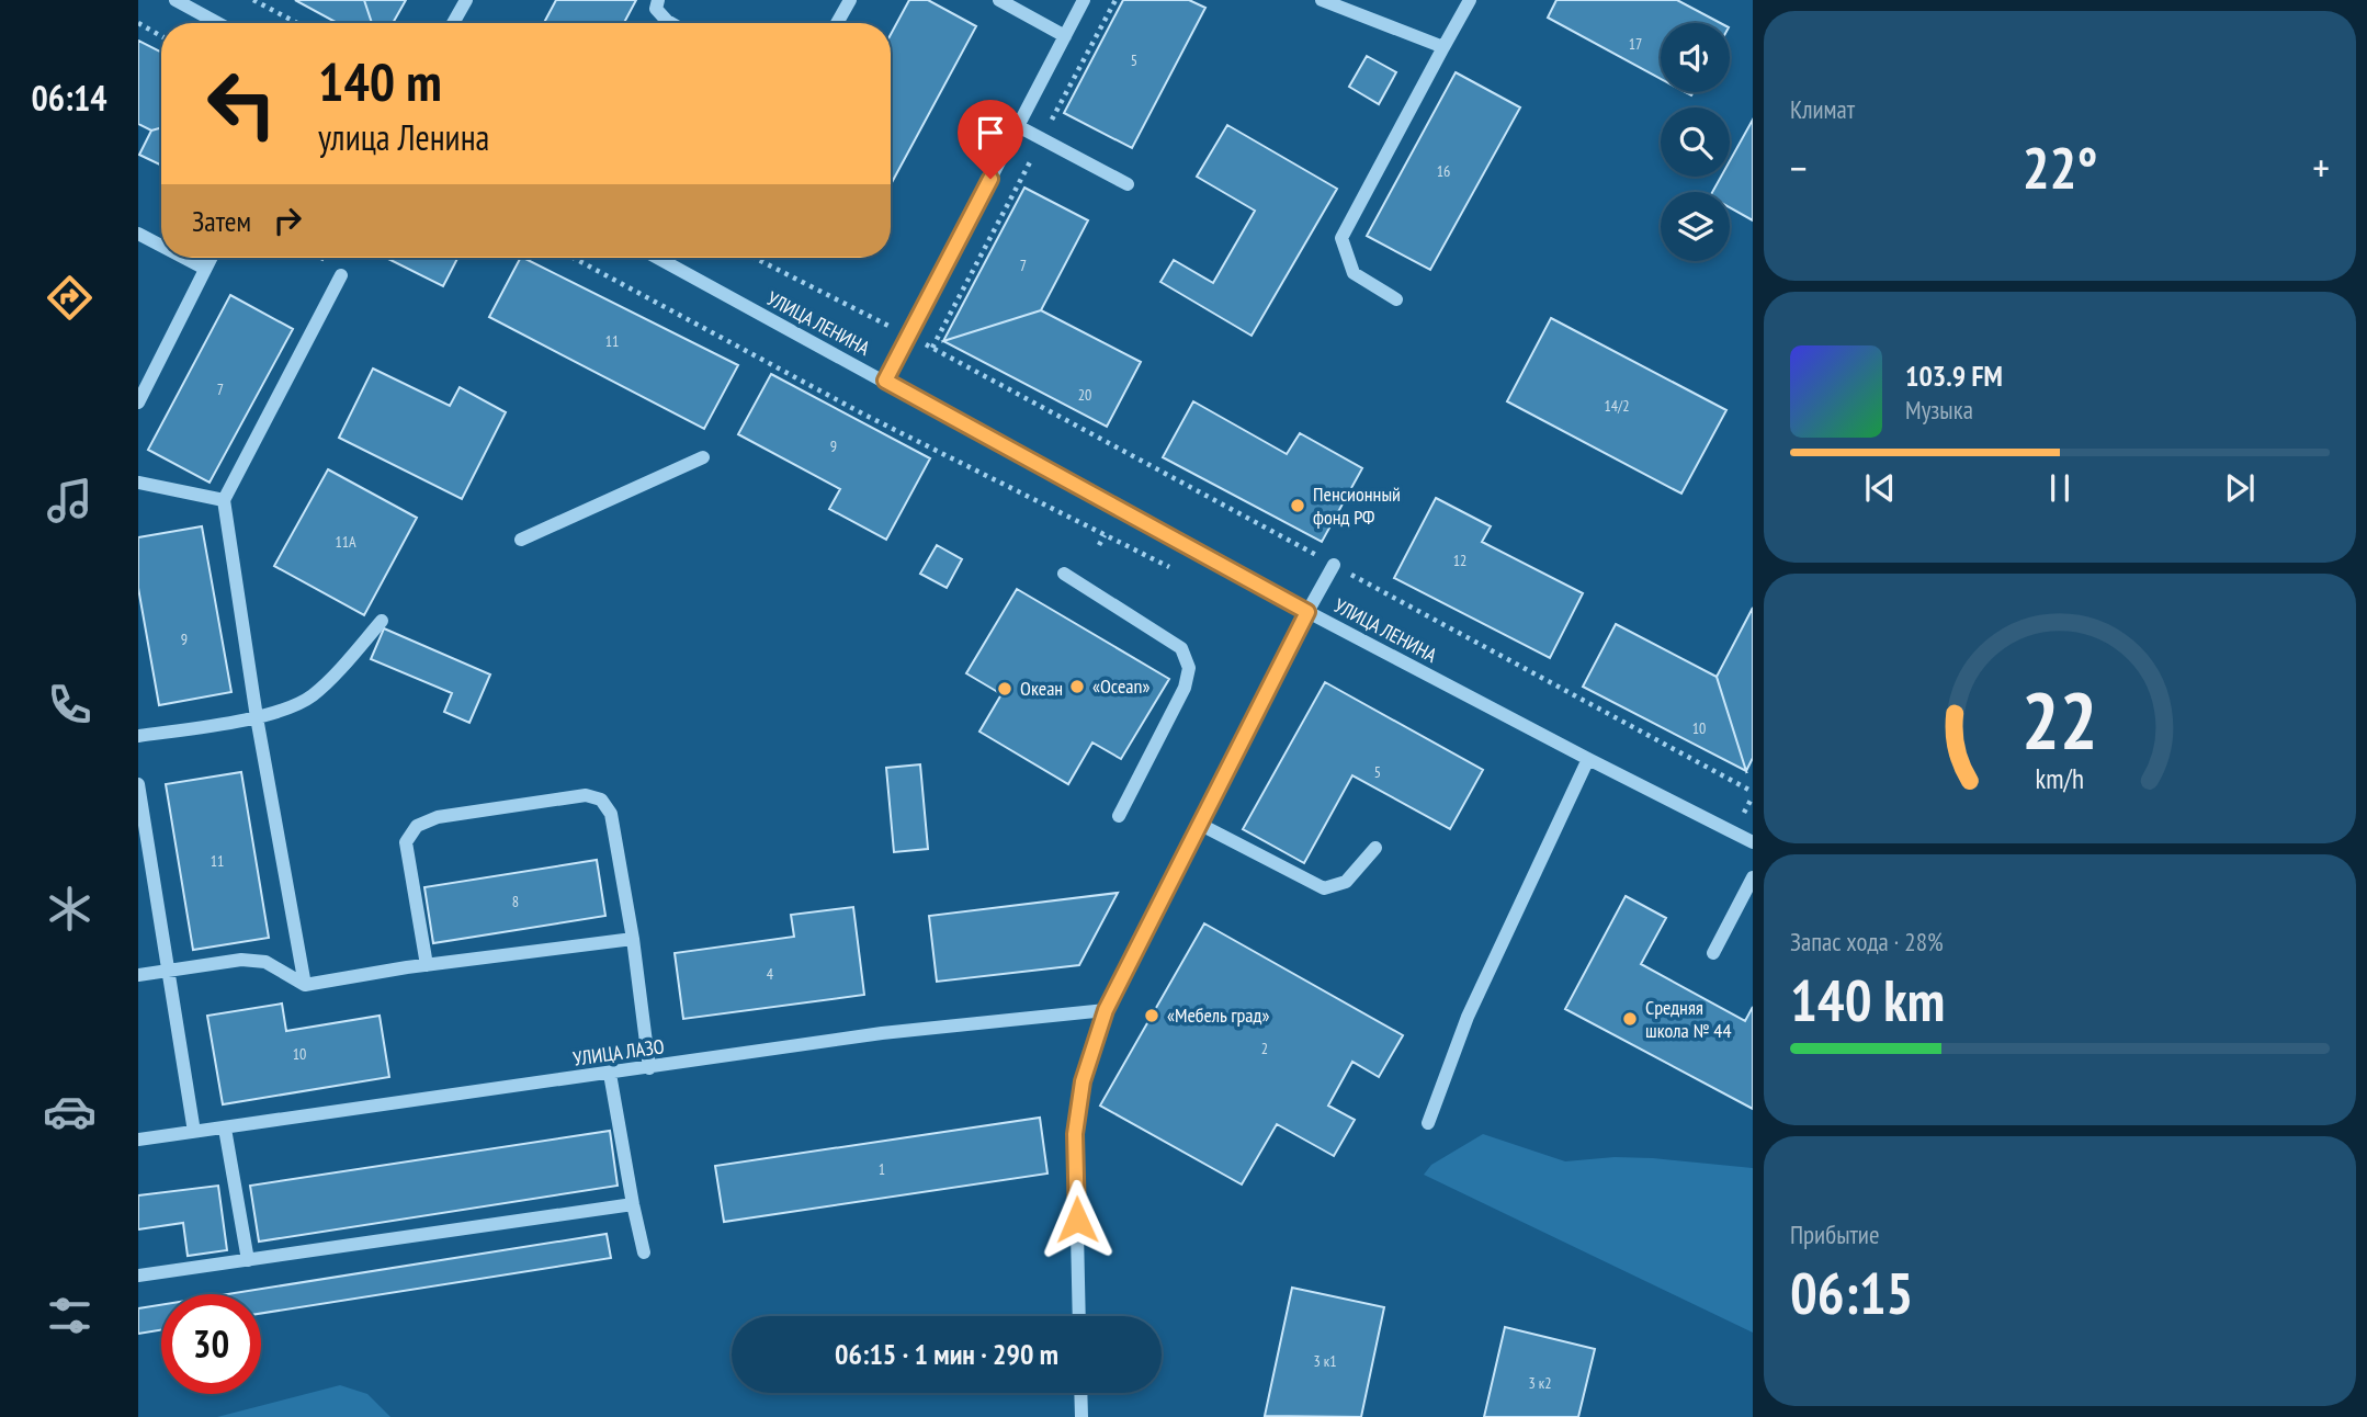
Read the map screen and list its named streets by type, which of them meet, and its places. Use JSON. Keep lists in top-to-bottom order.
{
  "streets": {
    "street": ["УЛИЦА ЛЕНИНА", "УЛИЦА ЛАЗО"]
  },
  "places": [
    "Пенсионный фонд РФ",
    "«Оcean»",
    "Океан",
    "«Мебель град»",
    "Средняя школа № 44"
  ],
  "house_numbers": [
    "17",
    "5",
    "16",
    "7",
    "11",
    "7",
    "20",
    "14/2",
    "9",
    "11А",
    "12",
    "9",
    "10",
    "5",
    "11",
    "8",
    "4",
    "2",
    "10",
    "1",
    "3 к1",
    "3 к2"
  ],
  "page": {
    "tabs": "06:14",
    "tile": [
      "Климат",
      ["Запас хода · 28%", "140 km"],
      ["Прибытие", "06:15"]
    ],
    "turn": ["140 m", "улица Ленина"],
    "heat": ["−", "22°", "+"],
    "then": "Затем",
    "song": ["103.9 FM", "Музыка"],
    "limit": "30",
    "trip": "06:15 · 1 мин · 290 m",
    "gauge": ["22", "km/h"]
  }
}
